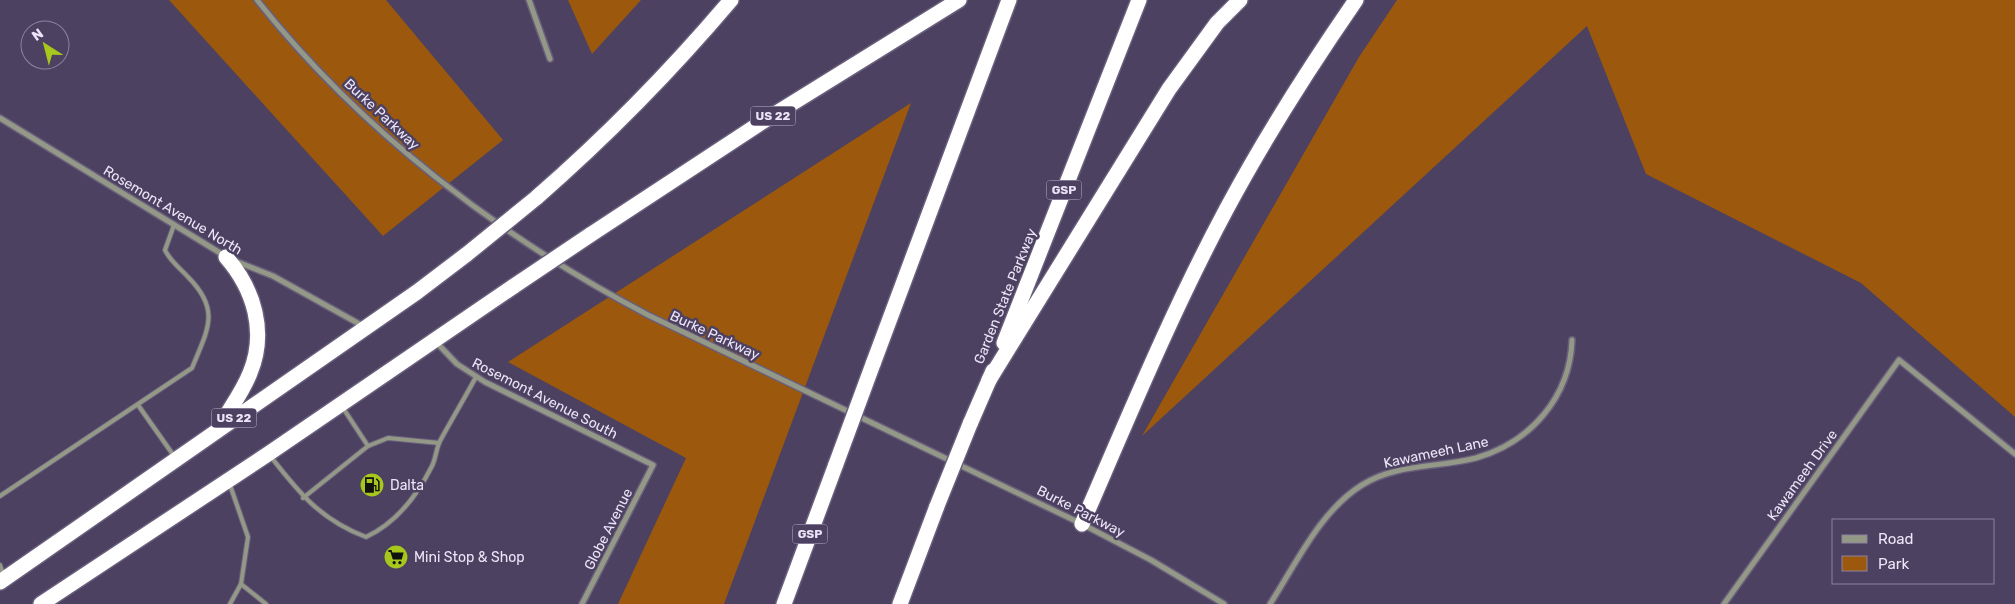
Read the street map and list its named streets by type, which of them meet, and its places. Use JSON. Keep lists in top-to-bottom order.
{
  "streets": {
    "highway": ["US 22", "GSP", "Garden State Parkway"],
    "street": [
      "Burke Parkway",
      "Rosemont Avenue North",
      "Rosemont Avenue South",
      "Kawameeh Lane",
      "Kawameeh Drive",
      "Globe Avenue"
    ]
  },
  "crossings": [
    ["US 22", "Rosemont Avenue North"],
    ["US 22", "Rosemont Avenue South"],
    ["Rosemont Avenue South", "Globe Avenue"]
  ],
  "places": {
    "fuel station": ["Dalta"],
    "supermarket": ["Mini Stop & Shop"]
  },
  "legend": ["Road", "Park"],
  "north": "top left"
}
